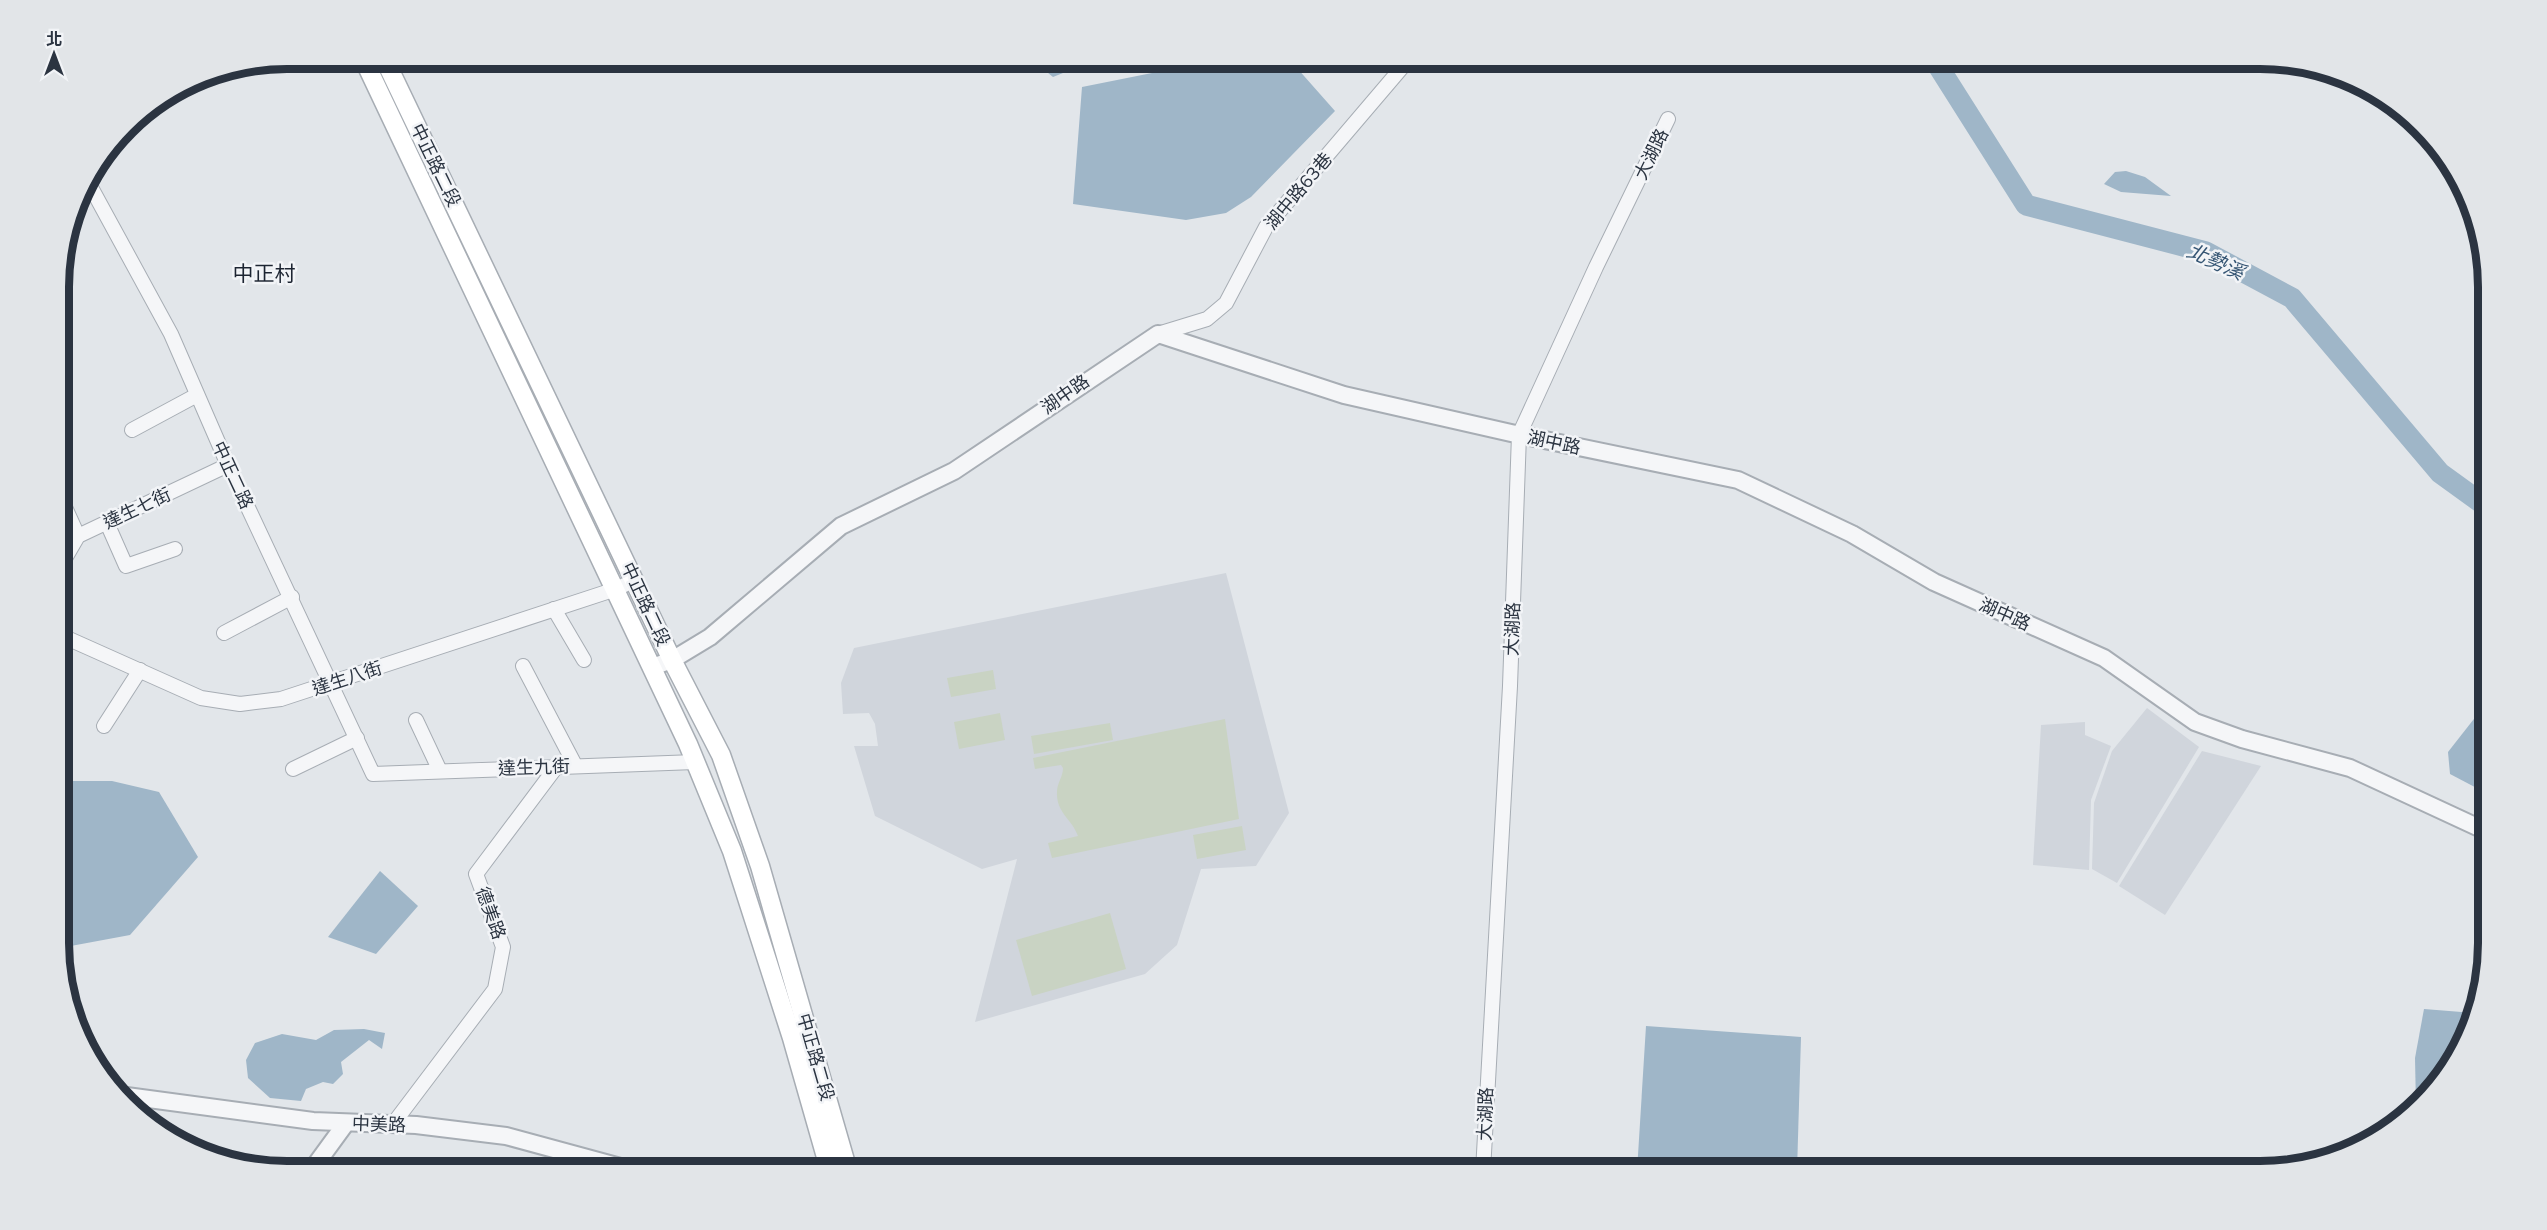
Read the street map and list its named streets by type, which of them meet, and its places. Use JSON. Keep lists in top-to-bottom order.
{
  "streets": {
    "main road": ["中正路二段"],
    "street": [
      "大湖路",
      "湖中路63巷",
      "湖中路",
      "中正二路",
      "達生七街",
      "達生八街",
      "達生九街",
      "德美路",
      "中美路"
    ]
  },
  "crossings": [
    ["大湖路", "湖中路"],
    ["中正路二段", "湖中路"],
    ["中正路二段", "達生八街"],
    ["中正路二段", "達生九街"],
    ["湖中路63巷", "湖中路"],
    ["中正二路", "達生七街"],
    ["中正二路", "達生八街"],
    ["中正二路", "達生九街"],
    ["達生九街", "德美路"],
    ["德美路", "中美路"]
  ],
  "districts": ["中正村"],
  "water": ["北勢溪"],
  "north": "top"
}
